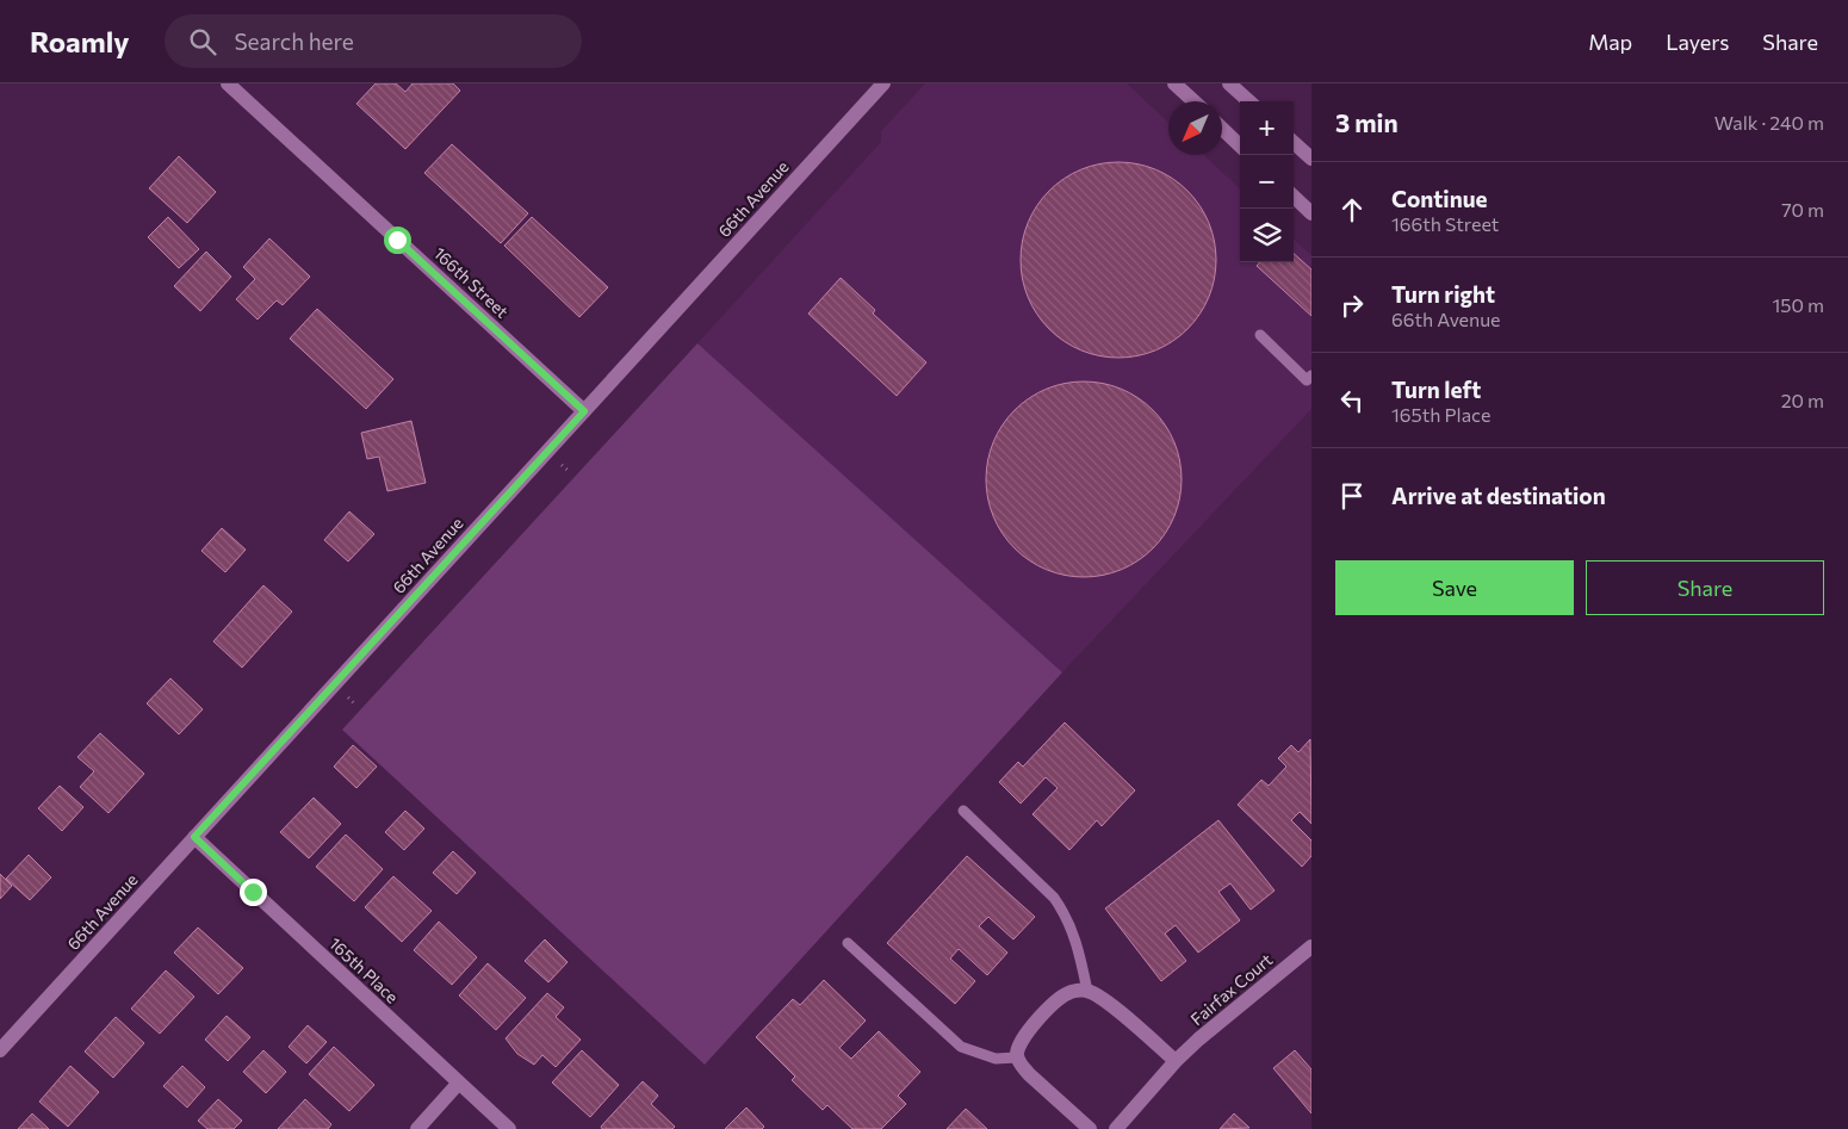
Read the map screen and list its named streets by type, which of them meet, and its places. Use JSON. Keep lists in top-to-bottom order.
{
  "streets": {
    "street": [
      "66th Avenue",
      "166th Street",
      "165th Place",
      "Fairfax Court"
    ]
  },
  "crossings": [
    ["66th Avenue", "166th Street"],
    ["66th Avenue", "165th Place"]
  ],
  "north": "bottom left",
  "page": {
    "header": "Roamly",
    "search": "Search here",
    "nav": ["Map", "Layers", "Share"],
    "heading": ["3 min", "Walk · 240 m"],
    "map_buttons": ["+", "−"],
    "list": [
      ["Continue", "166th Street", "70 m"],
      ["Turn right", "66th Avenue", "150 m"],
      ["Turn left", "165th Place", "20 m"],
      "Arrive at destination"
    ],
    "buttons": ["Save", "Share"]
  }
}
